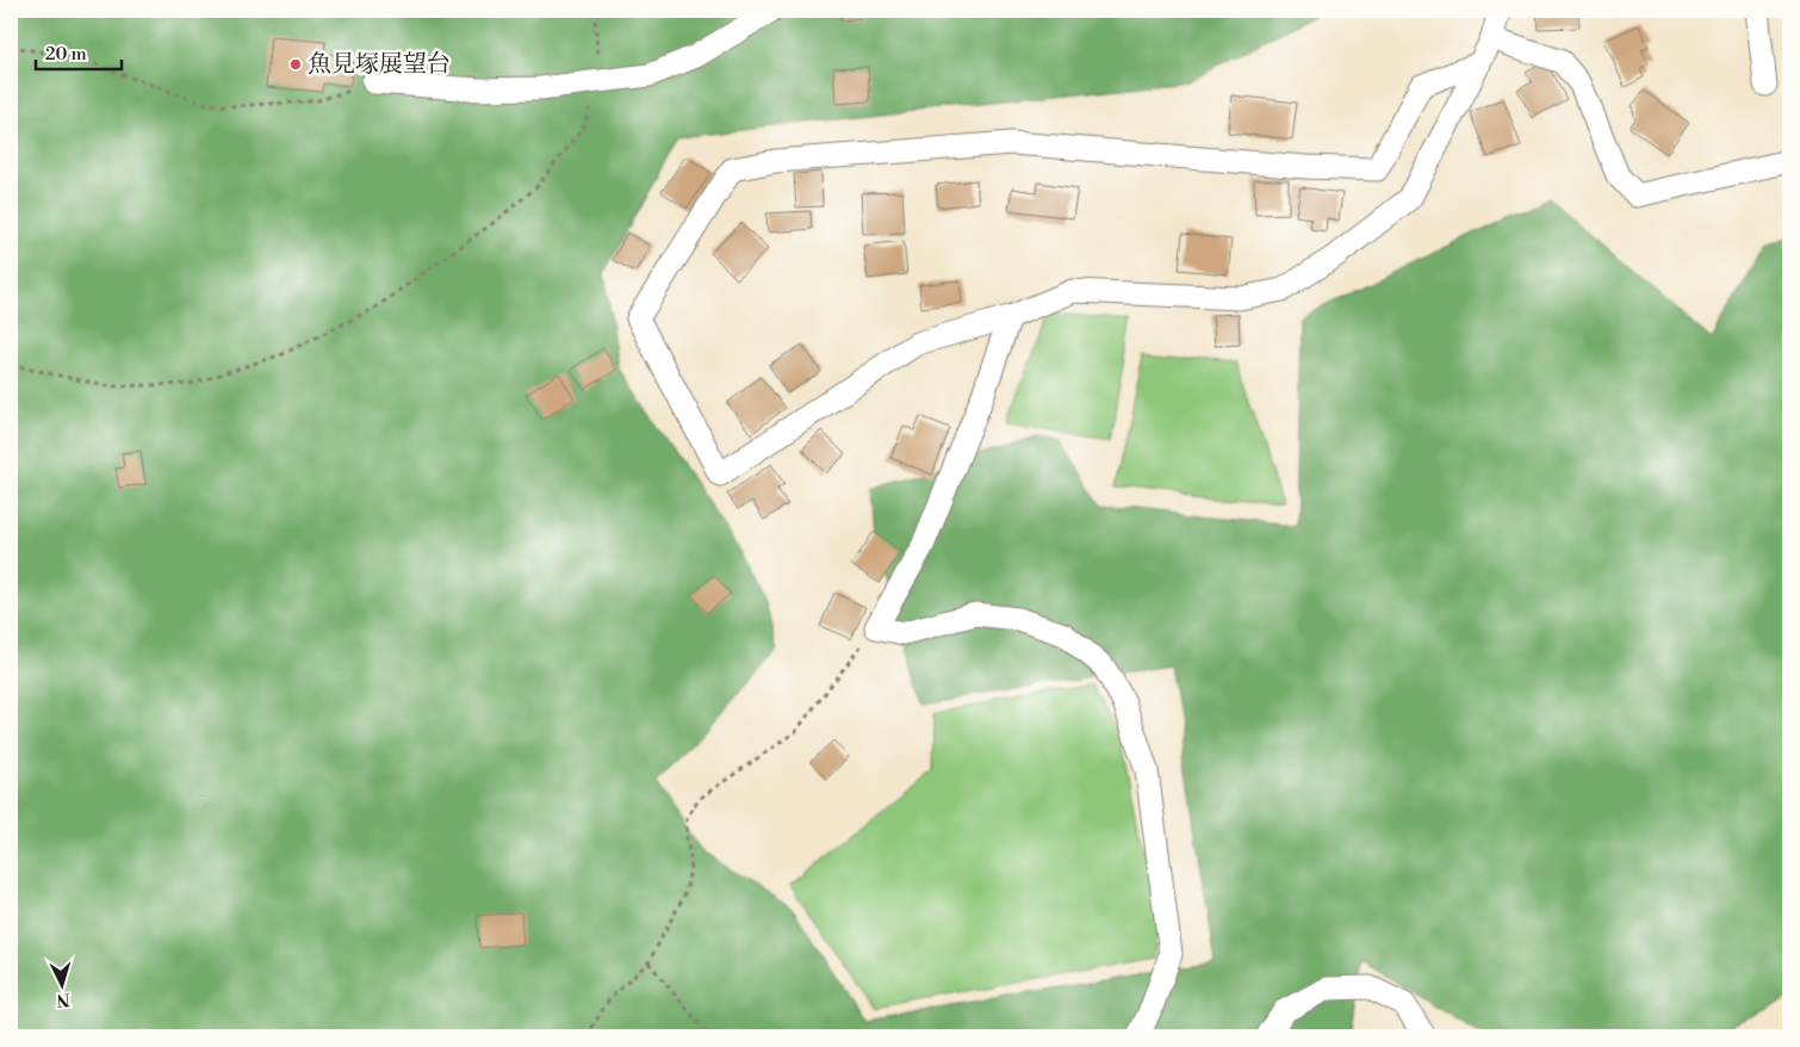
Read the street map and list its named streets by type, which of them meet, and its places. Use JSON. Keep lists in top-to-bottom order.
{
  "places": ["魚見塚展望台"],
  "scale_bar": "20 m",
  "north": "bottom"
}
